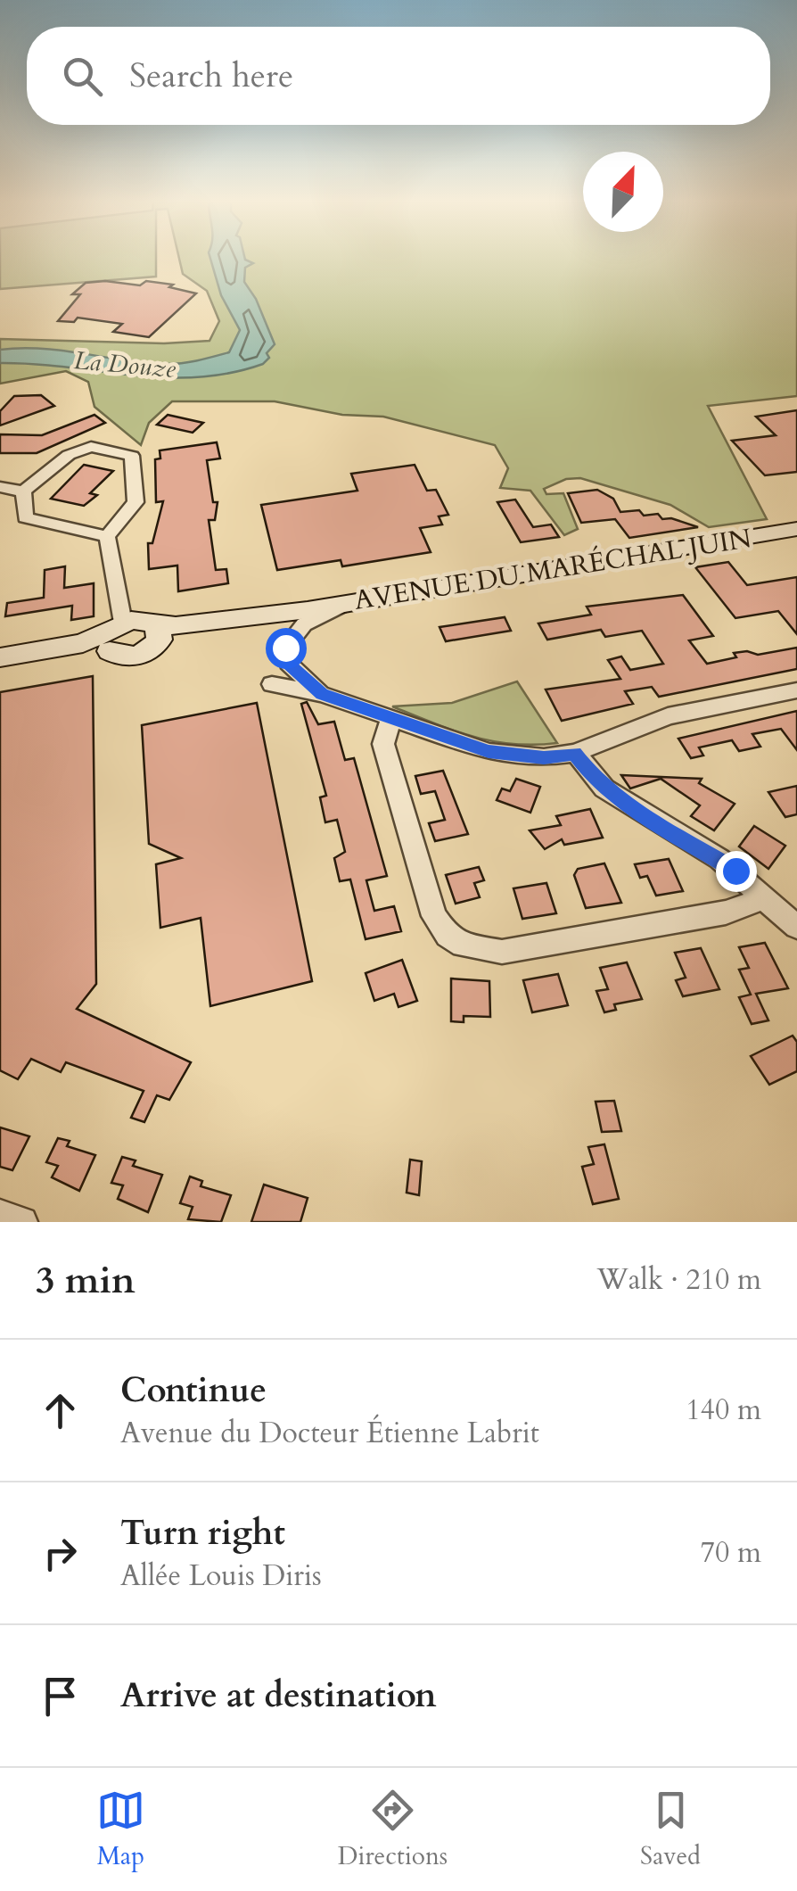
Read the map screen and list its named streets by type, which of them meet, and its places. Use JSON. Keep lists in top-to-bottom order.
{
  "streets": {
    "main road": ["AVENUE DU MARÉCHAL JUIN"]
  },
  "water": ["La Douze"],
  "north": "top right",
  "page": {
    "search": "Search here",
    "heading": ["3 min", "Walk · 210 m"],
    "list": [
      ["Continue", "Avenue du Docteur Étienne Labrit", "140 m"],
      ["Turn right", "Allée Louis Diris", "70 m"],
      "Arrive at destination"
    ],
    "nav": ["Map", "Directions", "Saved"]
  }
}
